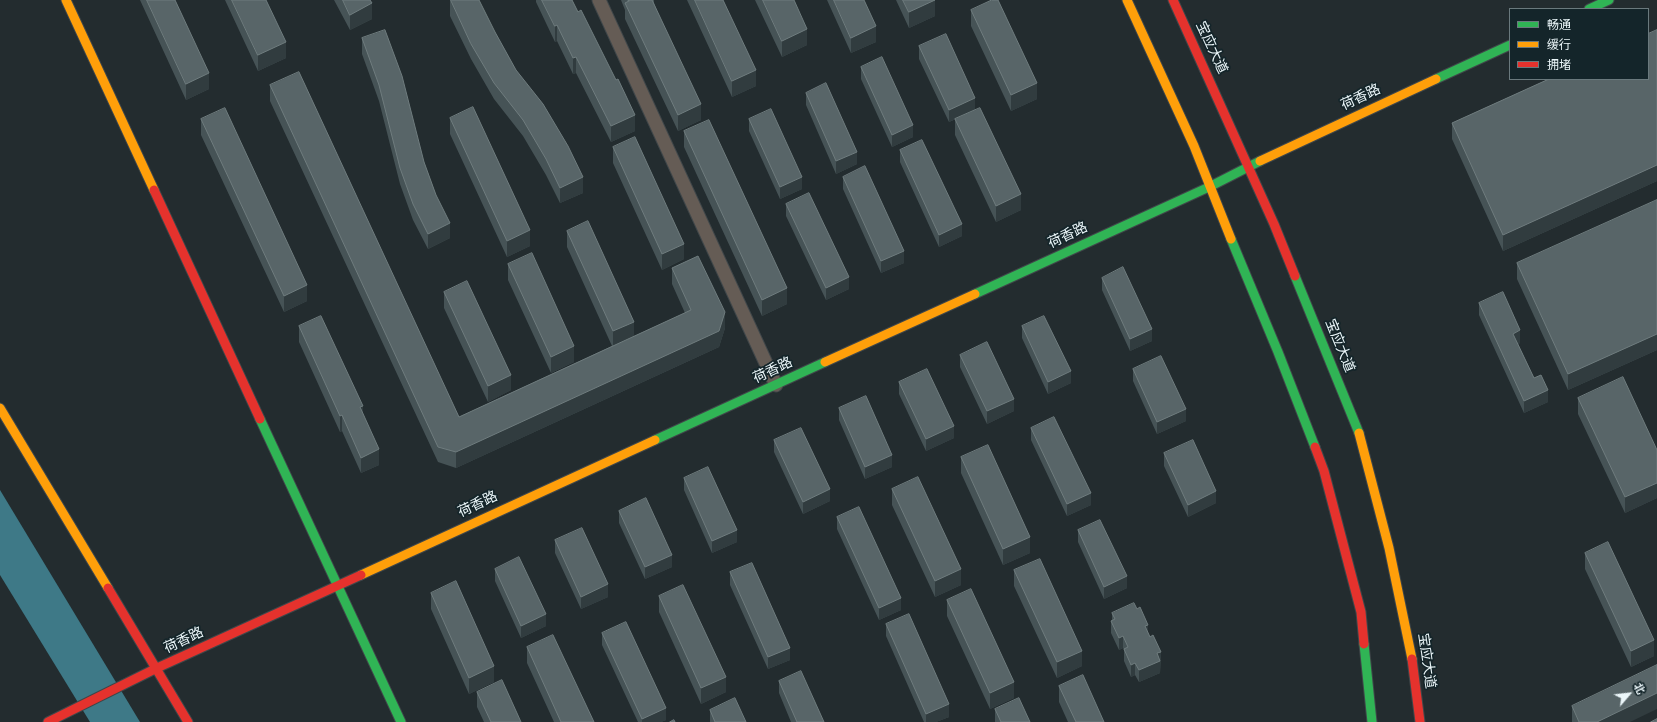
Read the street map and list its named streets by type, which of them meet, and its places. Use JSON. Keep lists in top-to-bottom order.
{
  "streets": {
    "street": ["宝应大道", "荷香路"]
  },
  "crossings": [
    ["宝应大道", "荷香路"]
  ],
  "legend": ["畅通", "缓行", "拥堵"],
  "north": "top right"
}
